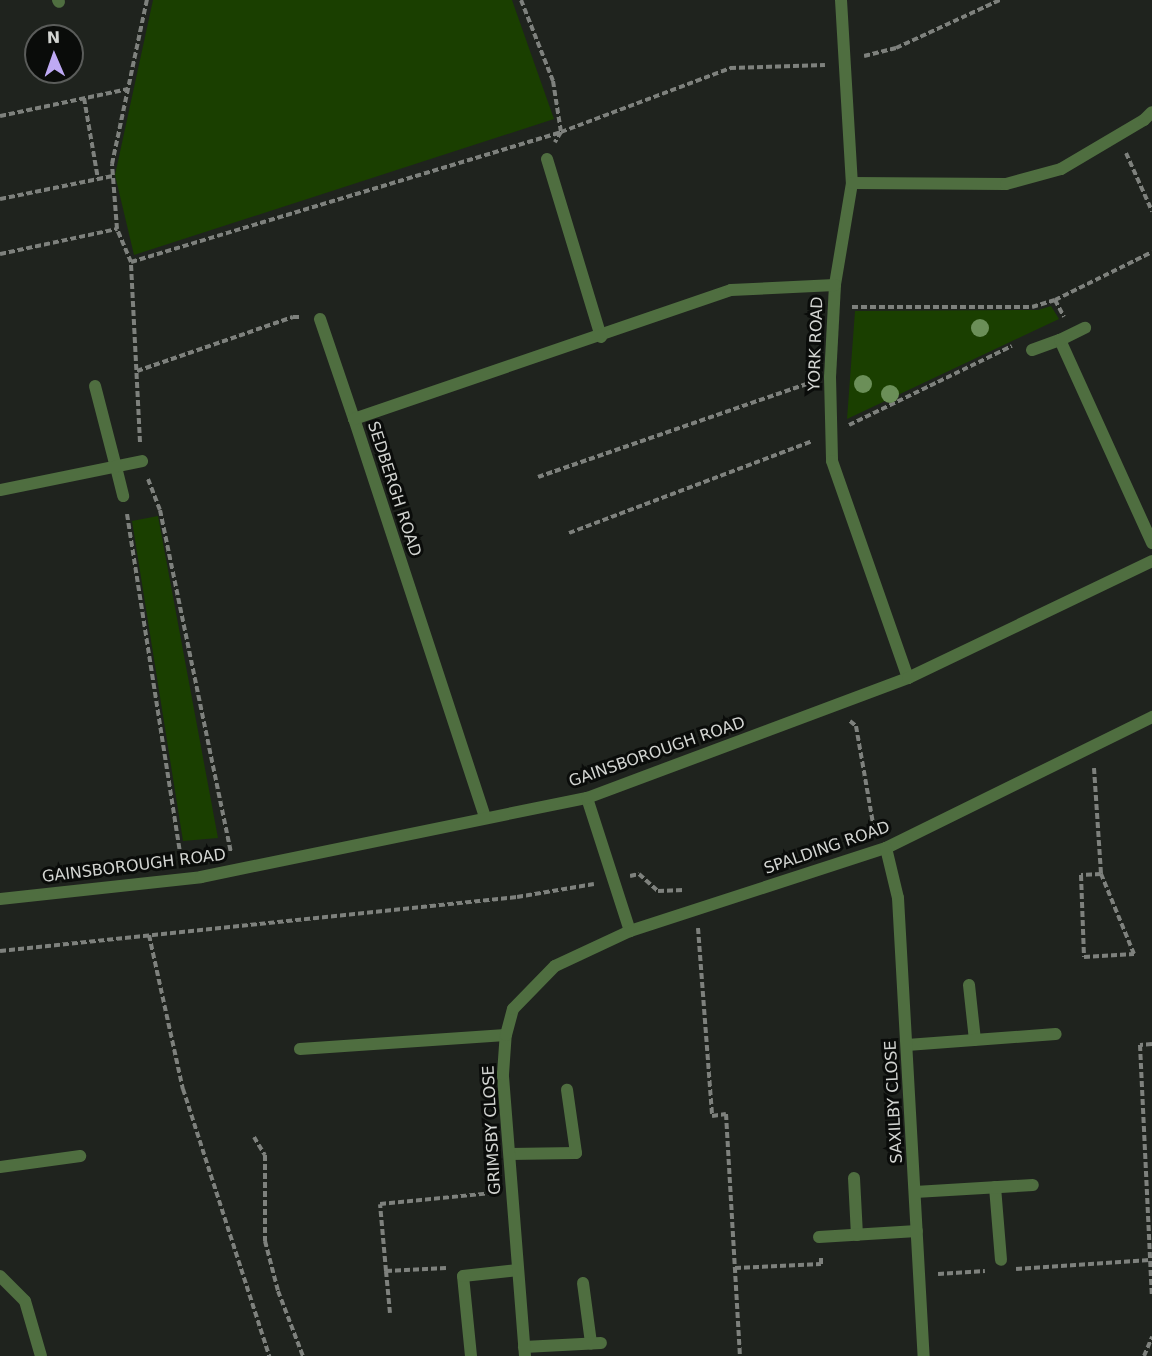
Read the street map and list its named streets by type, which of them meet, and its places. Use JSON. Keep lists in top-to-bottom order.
{
  "streets": {
    "street": [
      "YORK ROAD",
      "SEDBERGH ROAD",
      "GAINSBOROUGH ROAD",
      "SPALDING ROAD",
      "SAXILBY CLOSE",
      "GRIMSBY CLOSE"
    ]
  },
  "crossings": [
    ["YORK ROAD", "SEDBERGH ROAD"],
    ["YORK ROAD", "GAINSBOROUGH ROAD"],
    ["SEDBERGH ROAD", "GAINSBOROUGH ROAD"],
    ["SPALDING ROAD", "SAXILBY CLOSE"],
    ["SPALDING ROAD", "GRIMSBY CLOSE"]
  ],
  "north": "top"
}
